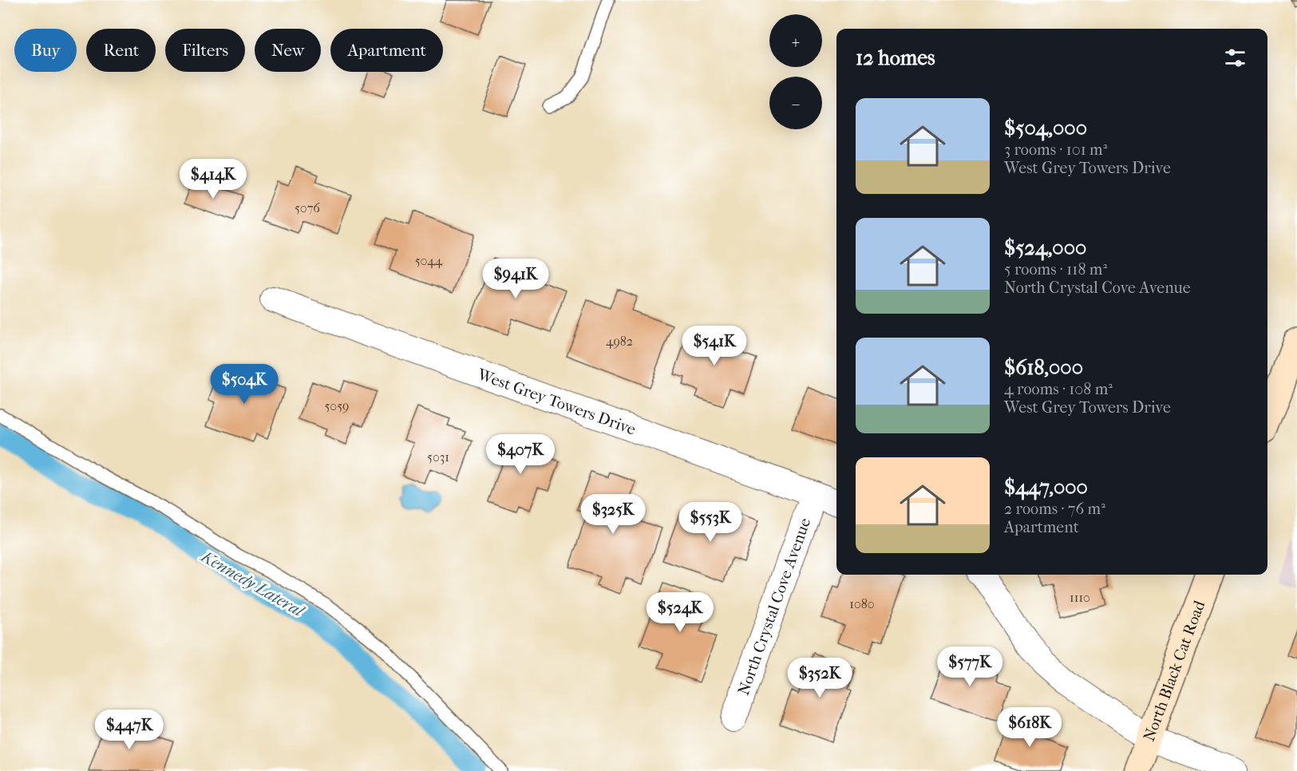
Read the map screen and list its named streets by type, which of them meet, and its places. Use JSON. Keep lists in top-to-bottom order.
{
  "streets": {
    "main road": ["North Black Cat Road"],
    "street": ["West Grey Towers Drive", "North Crystal Cove Avenue"]
  },
  "crossings": [
    ["West Grey Towers Drive", "North Crystal Cove Avenue"]
  ],
  "water": ["Kennedy Lateral"],
  "house_numbers": [
    "5076",
    "5044",
    "4982",
    "5059",
    "5031",
    "1110",
    "1080"
  ],
  "page": {
    "map_buttons": ["+", "−"],
    "chip": [
      "Buy",
      "Rent",
      "Filters",
      "New",
      "Apartment"
    ],
    "heading": "12 homes",
    "list": [
      {
        "name": "$504,000",
        "note": "3 rooms · 101 m² · West Grey Towers Drive"
      },
      {
        "name": "$524,000",
        "note": "5 rooms · 118 m² · North Crystal Cove Avenue"
      },
      {
        "name": "$618,000",
        "note": "4 rooms · 108 m² · West Grey Towers Drive"
      },
      {
        "name": "$447,000",
        "note": "2 rooms · 76 m² · Apartment"
      }
    ],
    "price": [
      "$414K",
      "$941K",
      "$541K",
      "$504K",
      "$407K",
      "$325K",
      "$553K",
      "$524K",
      "$577K",
      "$352K",
      "$618K",
      "$447K"
    ]
  }
}
